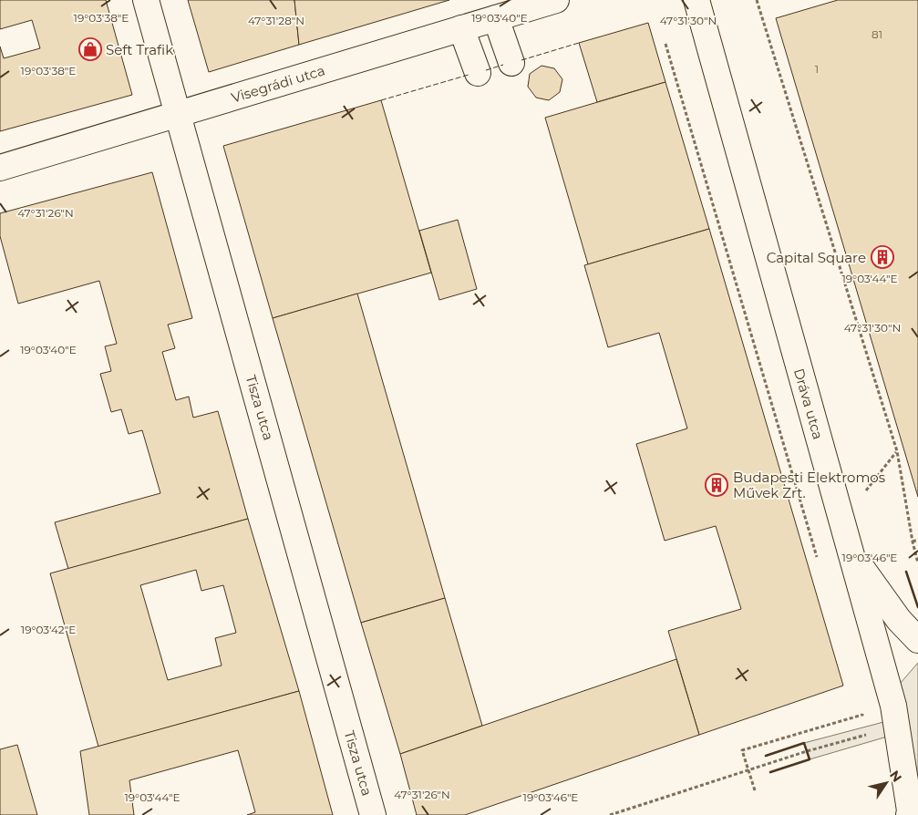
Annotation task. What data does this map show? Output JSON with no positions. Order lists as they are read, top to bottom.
{
  "streets": {
    "street": ["Visegrádi utca", "Dráva utca", "Tisza utca"]
  },
  "crossings": [
    ["Visegrádi utca", "Tisza utca"]
  ],
  "places": {
    "shop": ["Seft Trafik"],
    "building": ["Capital Square", "Budapesti Elektromos Művek Zrt."]
  },
  "house_numbers": ["81", "1"],
  "north": "top right",
  "coordinates": [
    "19°03'38\"E",
    "19°03'40\"E",
    "47°31'28\"N",
    "47°31'30\"N",
    "47°31'26\"N",
    "19°03'44\"E",
    "19°03'46\"E",
    "19°03'42\"E"
  ]
}
